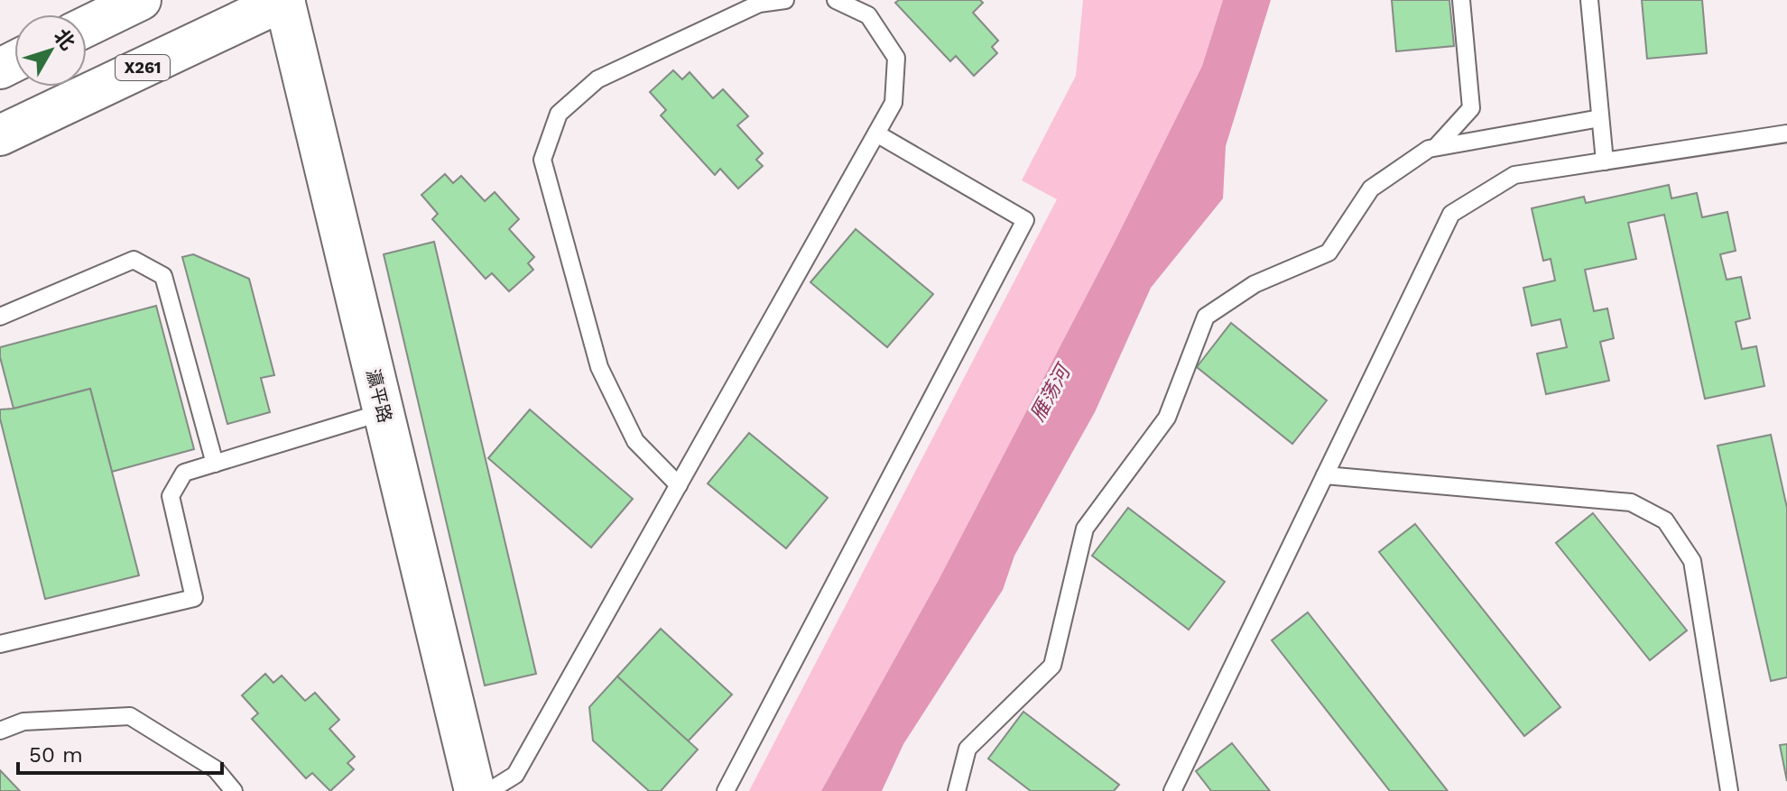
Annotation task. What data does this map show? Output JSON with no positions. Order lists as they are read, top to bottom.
{
  "streets": {
    "street": ["X261", "瀛平路"]
  },
  "crossings": [
    ["X261", "瀛平路"]
  ],
  "water": ["雁荡河"],
  "scale_bar": "50 m",
  "north": "top right"
}
